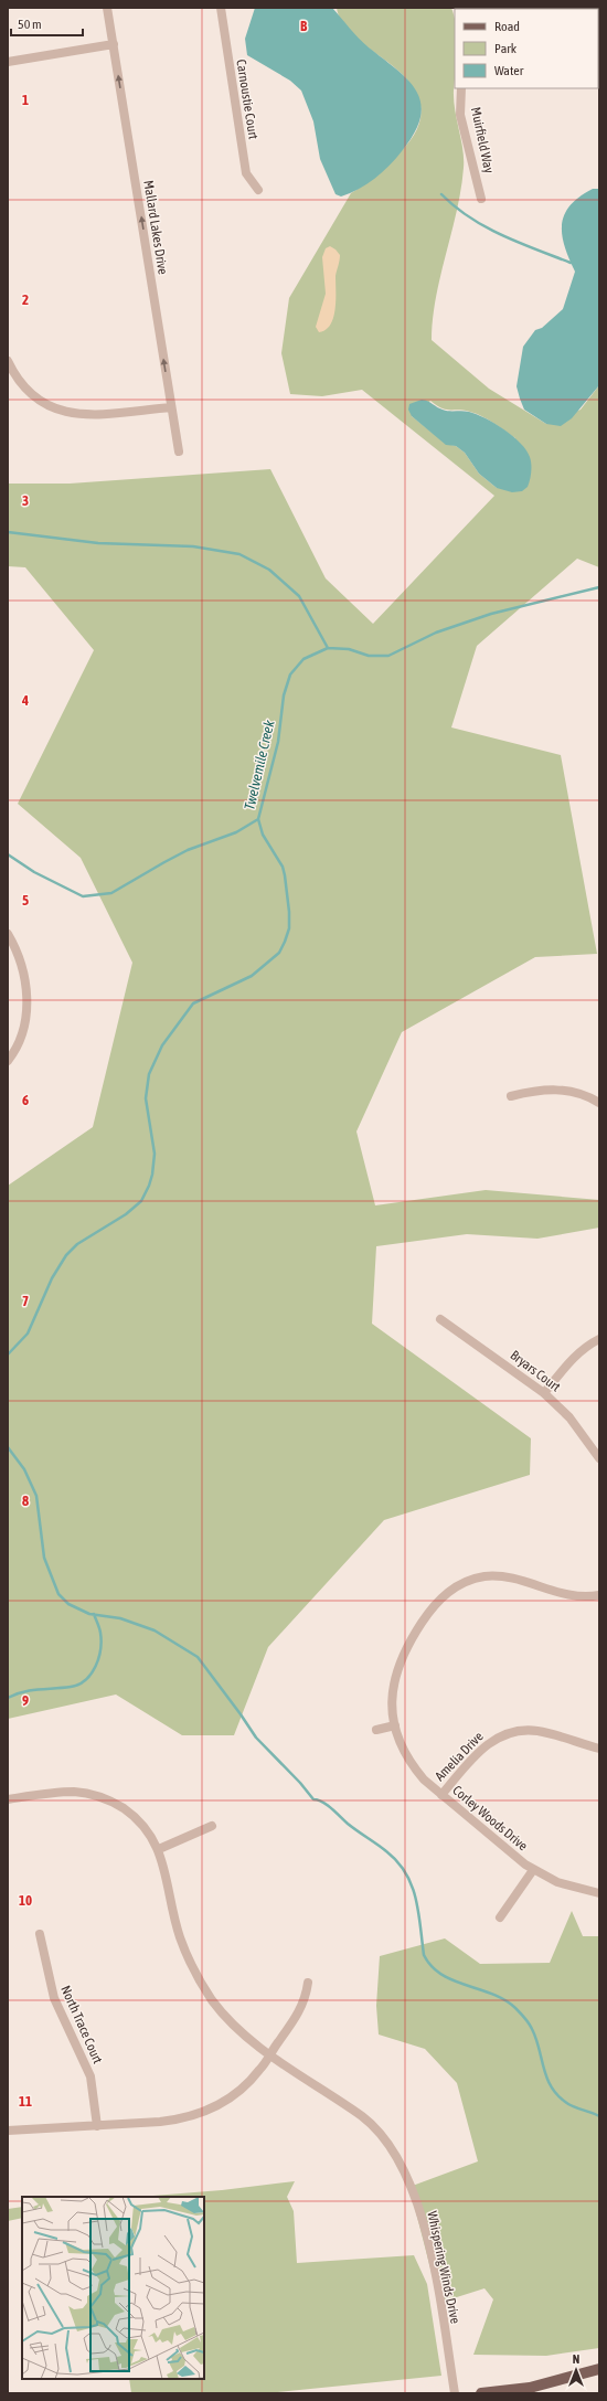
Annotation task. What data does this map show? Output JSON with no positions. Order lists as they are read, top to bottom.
{
  "streets": {
    "street": [
      "Carnoustie Court",
      "Muirfield Way",
      "Mallard Lakes Drive",
      "Bryars Court",
      "Amelia Drive",
      "Corley Woods Drive",
      "North Trace Court",
      "Whispering Winds Drive"
    ]
  },
  "crossings": [
    ["Amelia Drive", "Corley Woods Drive"]
  ],
  "one_way": ["Mallard Lakes Drive"],
  "water": ["Twelvemile Creek"],
  "legend": ["Road", "Park", "Water"],
  "scale_bar": "50 m",
  "north": "top",
  "grid": {
    "columns": ["B"],
    "rows": [
      "1",
      "2",
      "3",
      "4",
      "5",
      "6",
      "7",
      "8",
      "9",
      "10",
      "11"
    ]
  }
}
